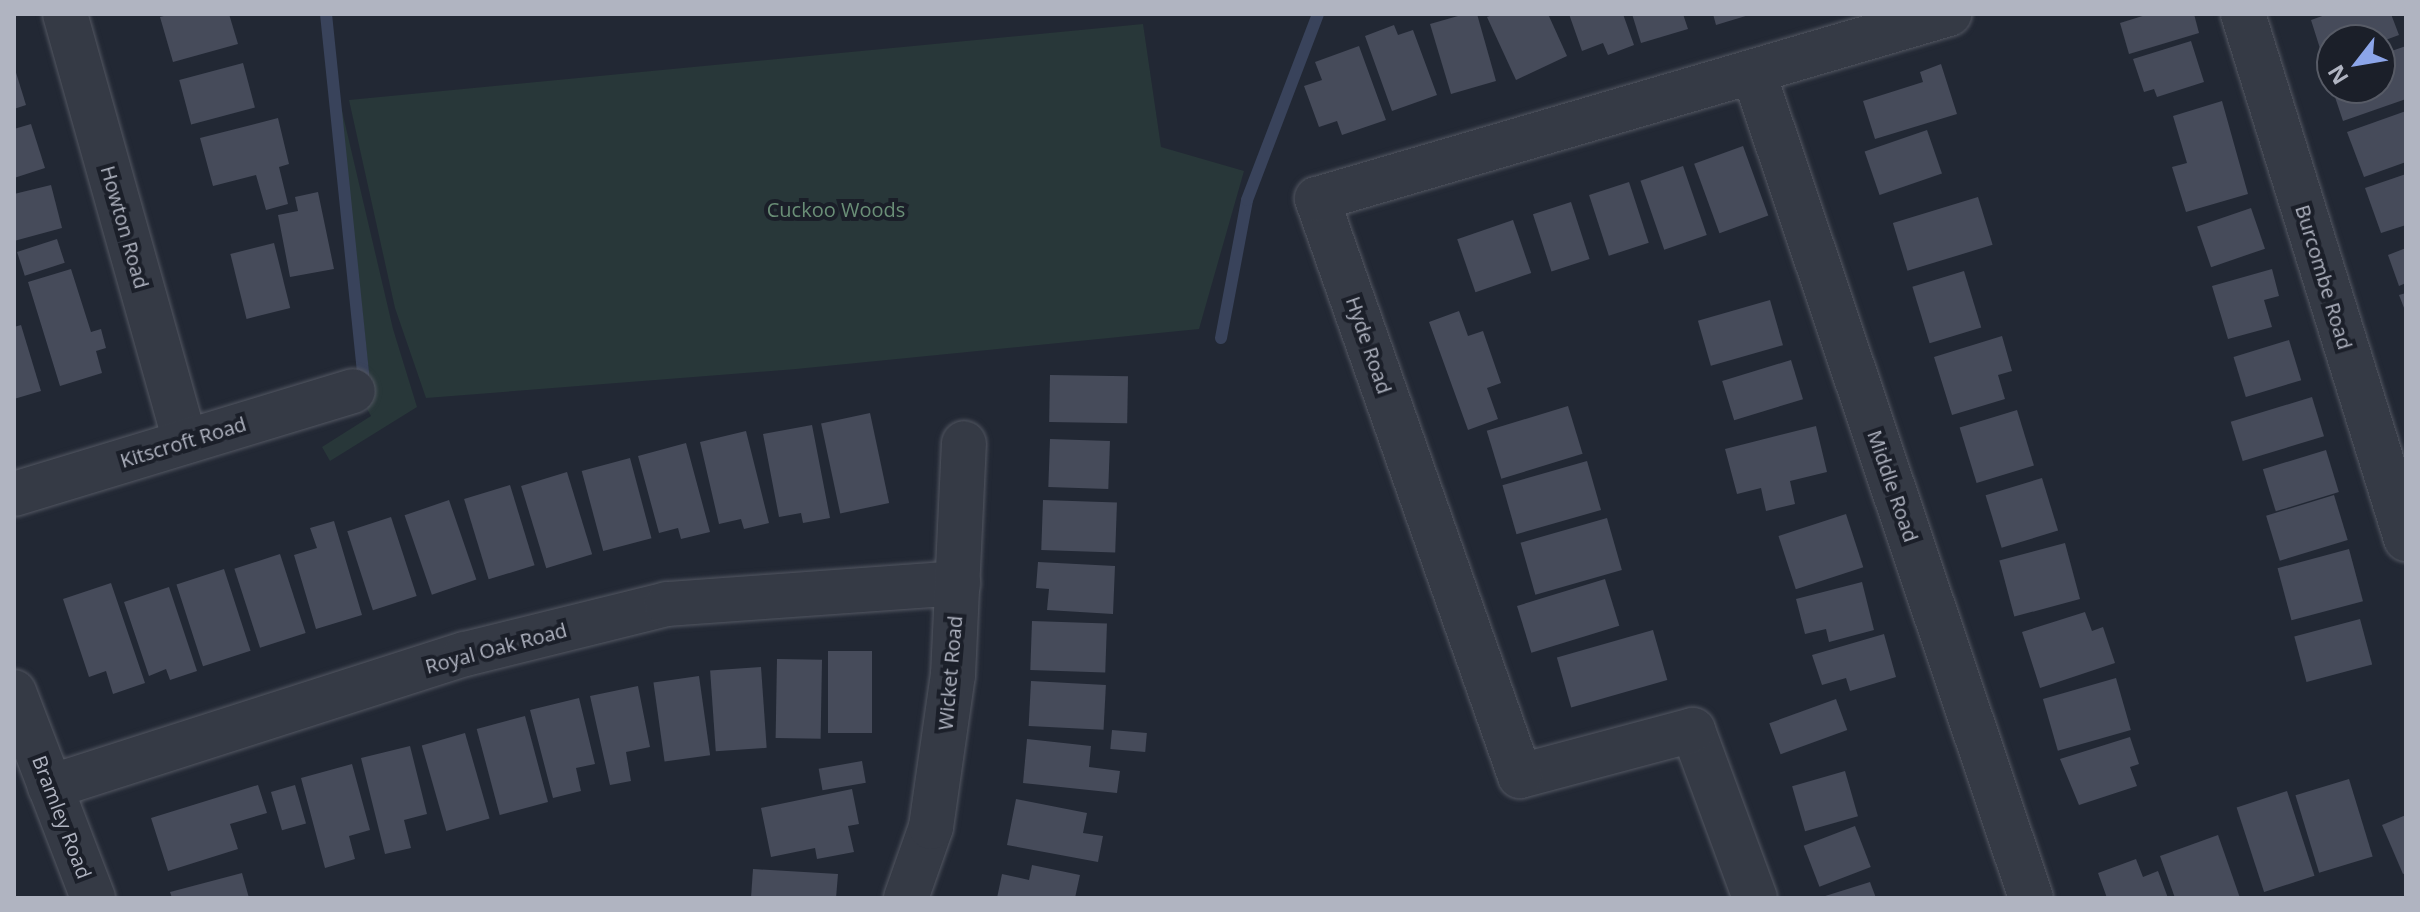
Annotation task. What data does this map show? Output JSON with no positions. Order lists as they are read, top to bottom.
{
  "streets": {
    "street": [
      "Howton Road",
      "Burcombe Road",
      "Hyde Road",
      "Kitscroft Road",
      "Middle Road",
      "Royal Oak Road",
      "Wicket Road",
      "Bramley Road"
    ]
  },
  "crossings": [
    ["Howton Road", "Kitscroft Road"],
    ["Hyde Road", "Middle Road"],
    ["Royal Oak Road", "Wicket Road"],
    ["Royal Oak Road", "Bramley Road"]
  ],
  "parks": ["Cuckoo Woods"],
  "north": "bottom left"
}
